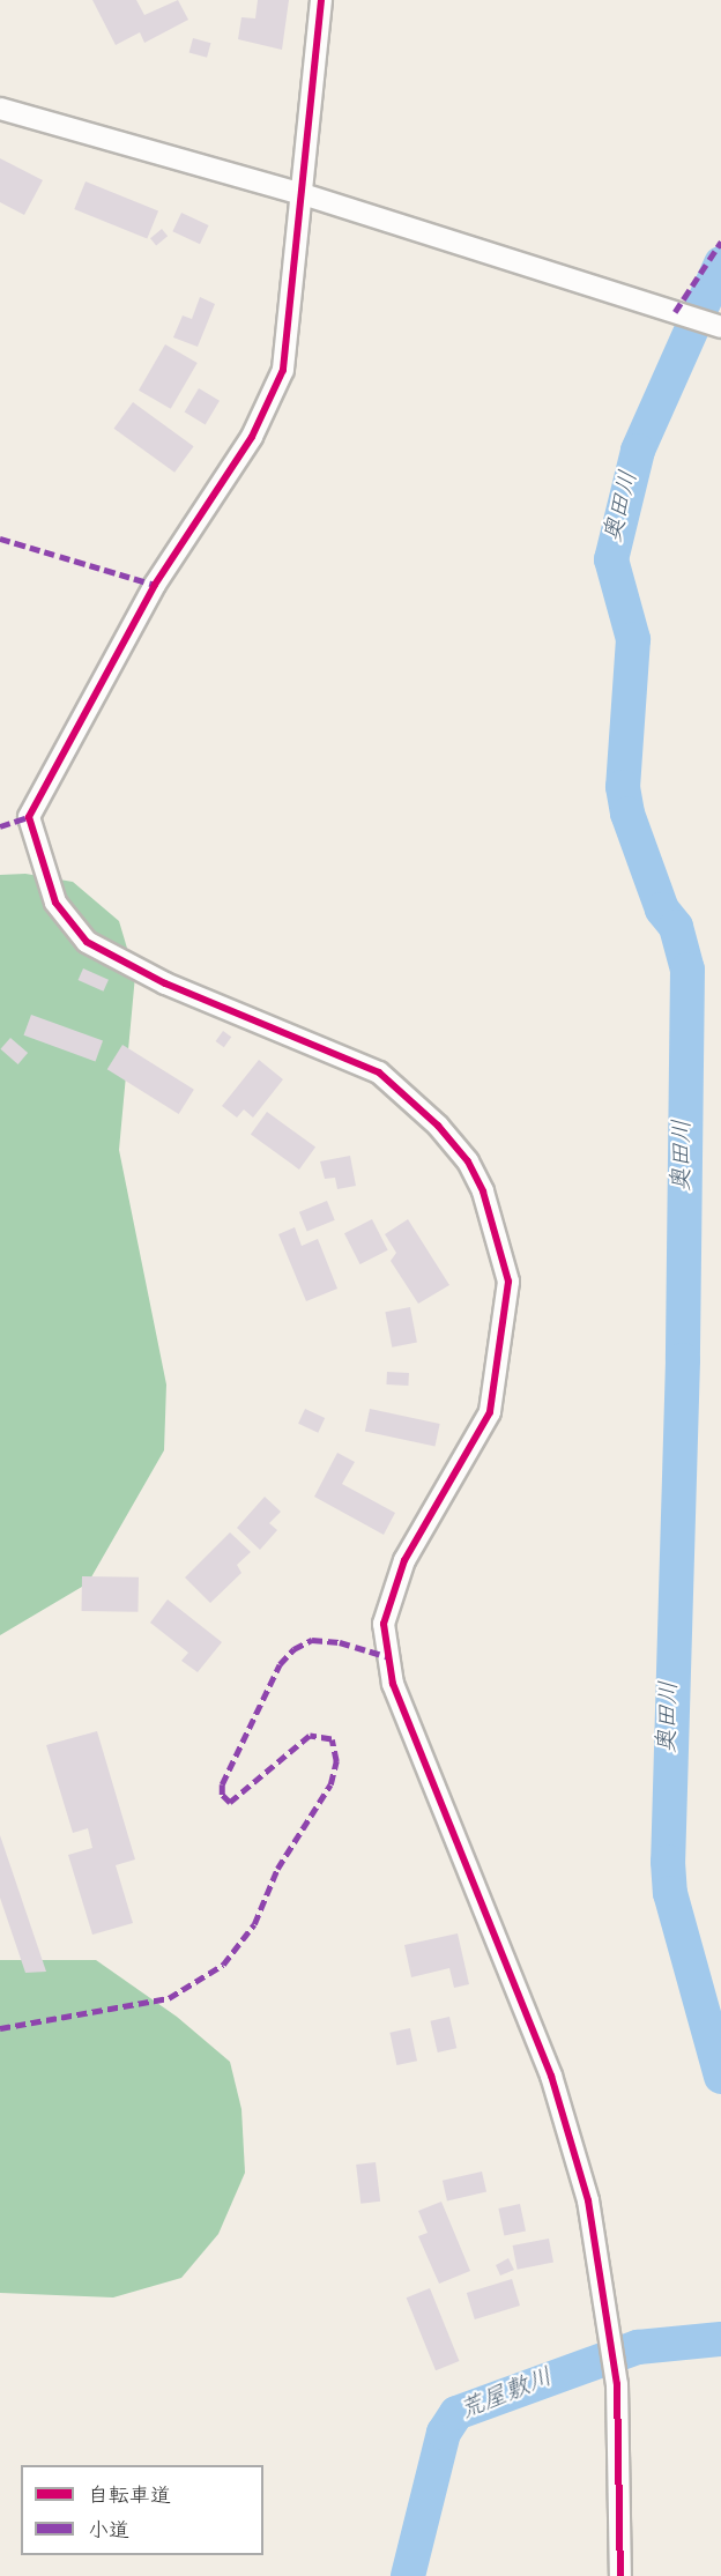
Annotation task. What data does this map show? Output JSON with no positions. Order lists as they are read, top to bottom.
{
  "water": ["奥田川", "荒屋敷川"],
  "legend": ["自転車道", "小道"]
}
